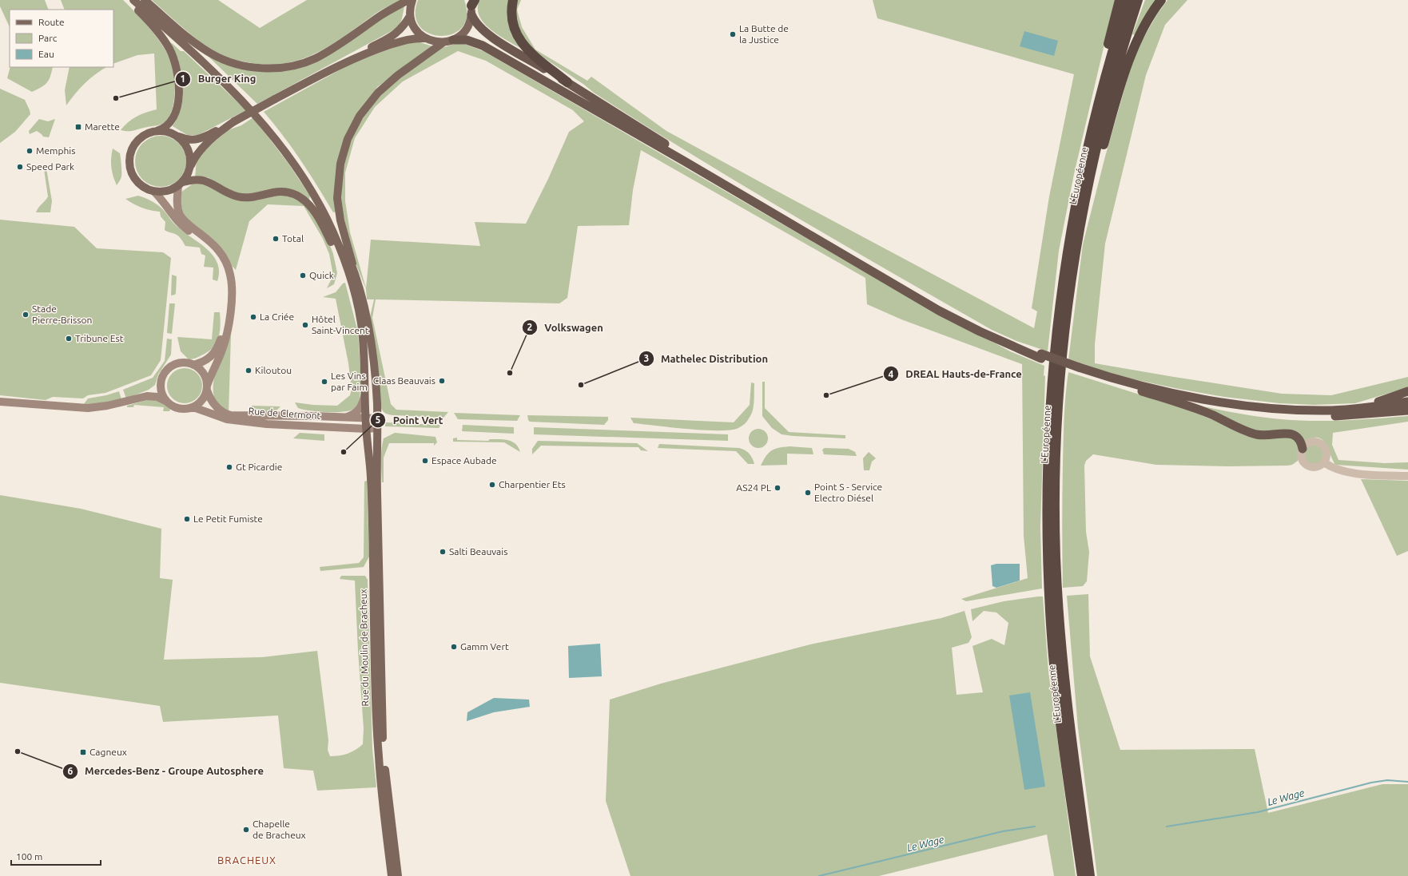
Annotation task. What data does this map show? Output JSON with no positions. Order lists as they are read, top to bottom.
{
  "streets": {
    "highway": ["L'Européenne"],
    "main road": ["Rue de Clermont", "Rue du Moulin de Bracheux"]
  },
  "crossings": [
    ["Rue de Clermont", "Rue du Moulin de Bracheux"]
  ],
  "districts": ["BRACHEUX"],
  "water": ["Le Wage"],
  "places": {
    "other": [
      "La Butte de la Justice",
      "Burger King",
      "Memphis",
      "Speed Park",
      "Total",
      "Quick",
      "Stade Pierre-Brisson",
      "La Criée",
      "Hôtel Saint-Vincent",
      "Tribune Est",
      "Kiloutou",
      "Volkswagen",
      "Claas Beauvais",
      "Les Vins par Faim",
      "Mathelec Distribution",
      "DREAL Hauts-de-France",
      "Point Vert",
      "Espace Aubade",
      "Gt Picardie",
      "Charpentier Ets",
      "AS24 PL",
      "Point S - Service Electro Diésel",
      "Le Petit Fumiste",
      "Salti Beauvais",
      "Gamm Vert",
      "Mercedes-Benz - Groupe Autosphere",
      "Chapelle de Bracheux"
    ],
    "transit": ["Marette", "Cagneux"]
  },
  "legend": ["Route", "Parc", "Eau"],
  "scale_bar": "100 m"
}
